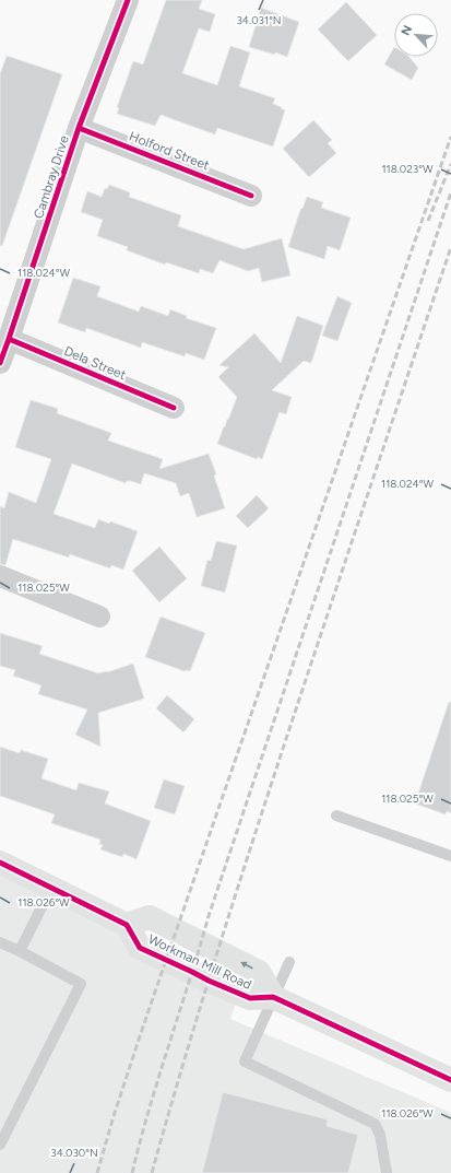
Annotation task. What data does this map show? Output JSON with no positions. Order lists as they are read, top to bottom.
{
  "streets": {
    "street": [
      "Holford Street",
      "Cambray Drive",
      "Dela Street",
      "Workman Mill Road"
    ]
  },
  "crossings": [
    ["Holford Street", "Cambray Drive"],
    ["Cambray Drive", "Dela Street"]
  ],
  "north": "top left",
  "coordinates": [
    "34.031°N",
    "118.023°W",
    "118.024°W",
    "118.025°W",
    "118.026°W",
    "34.030°N"
  ]
}
